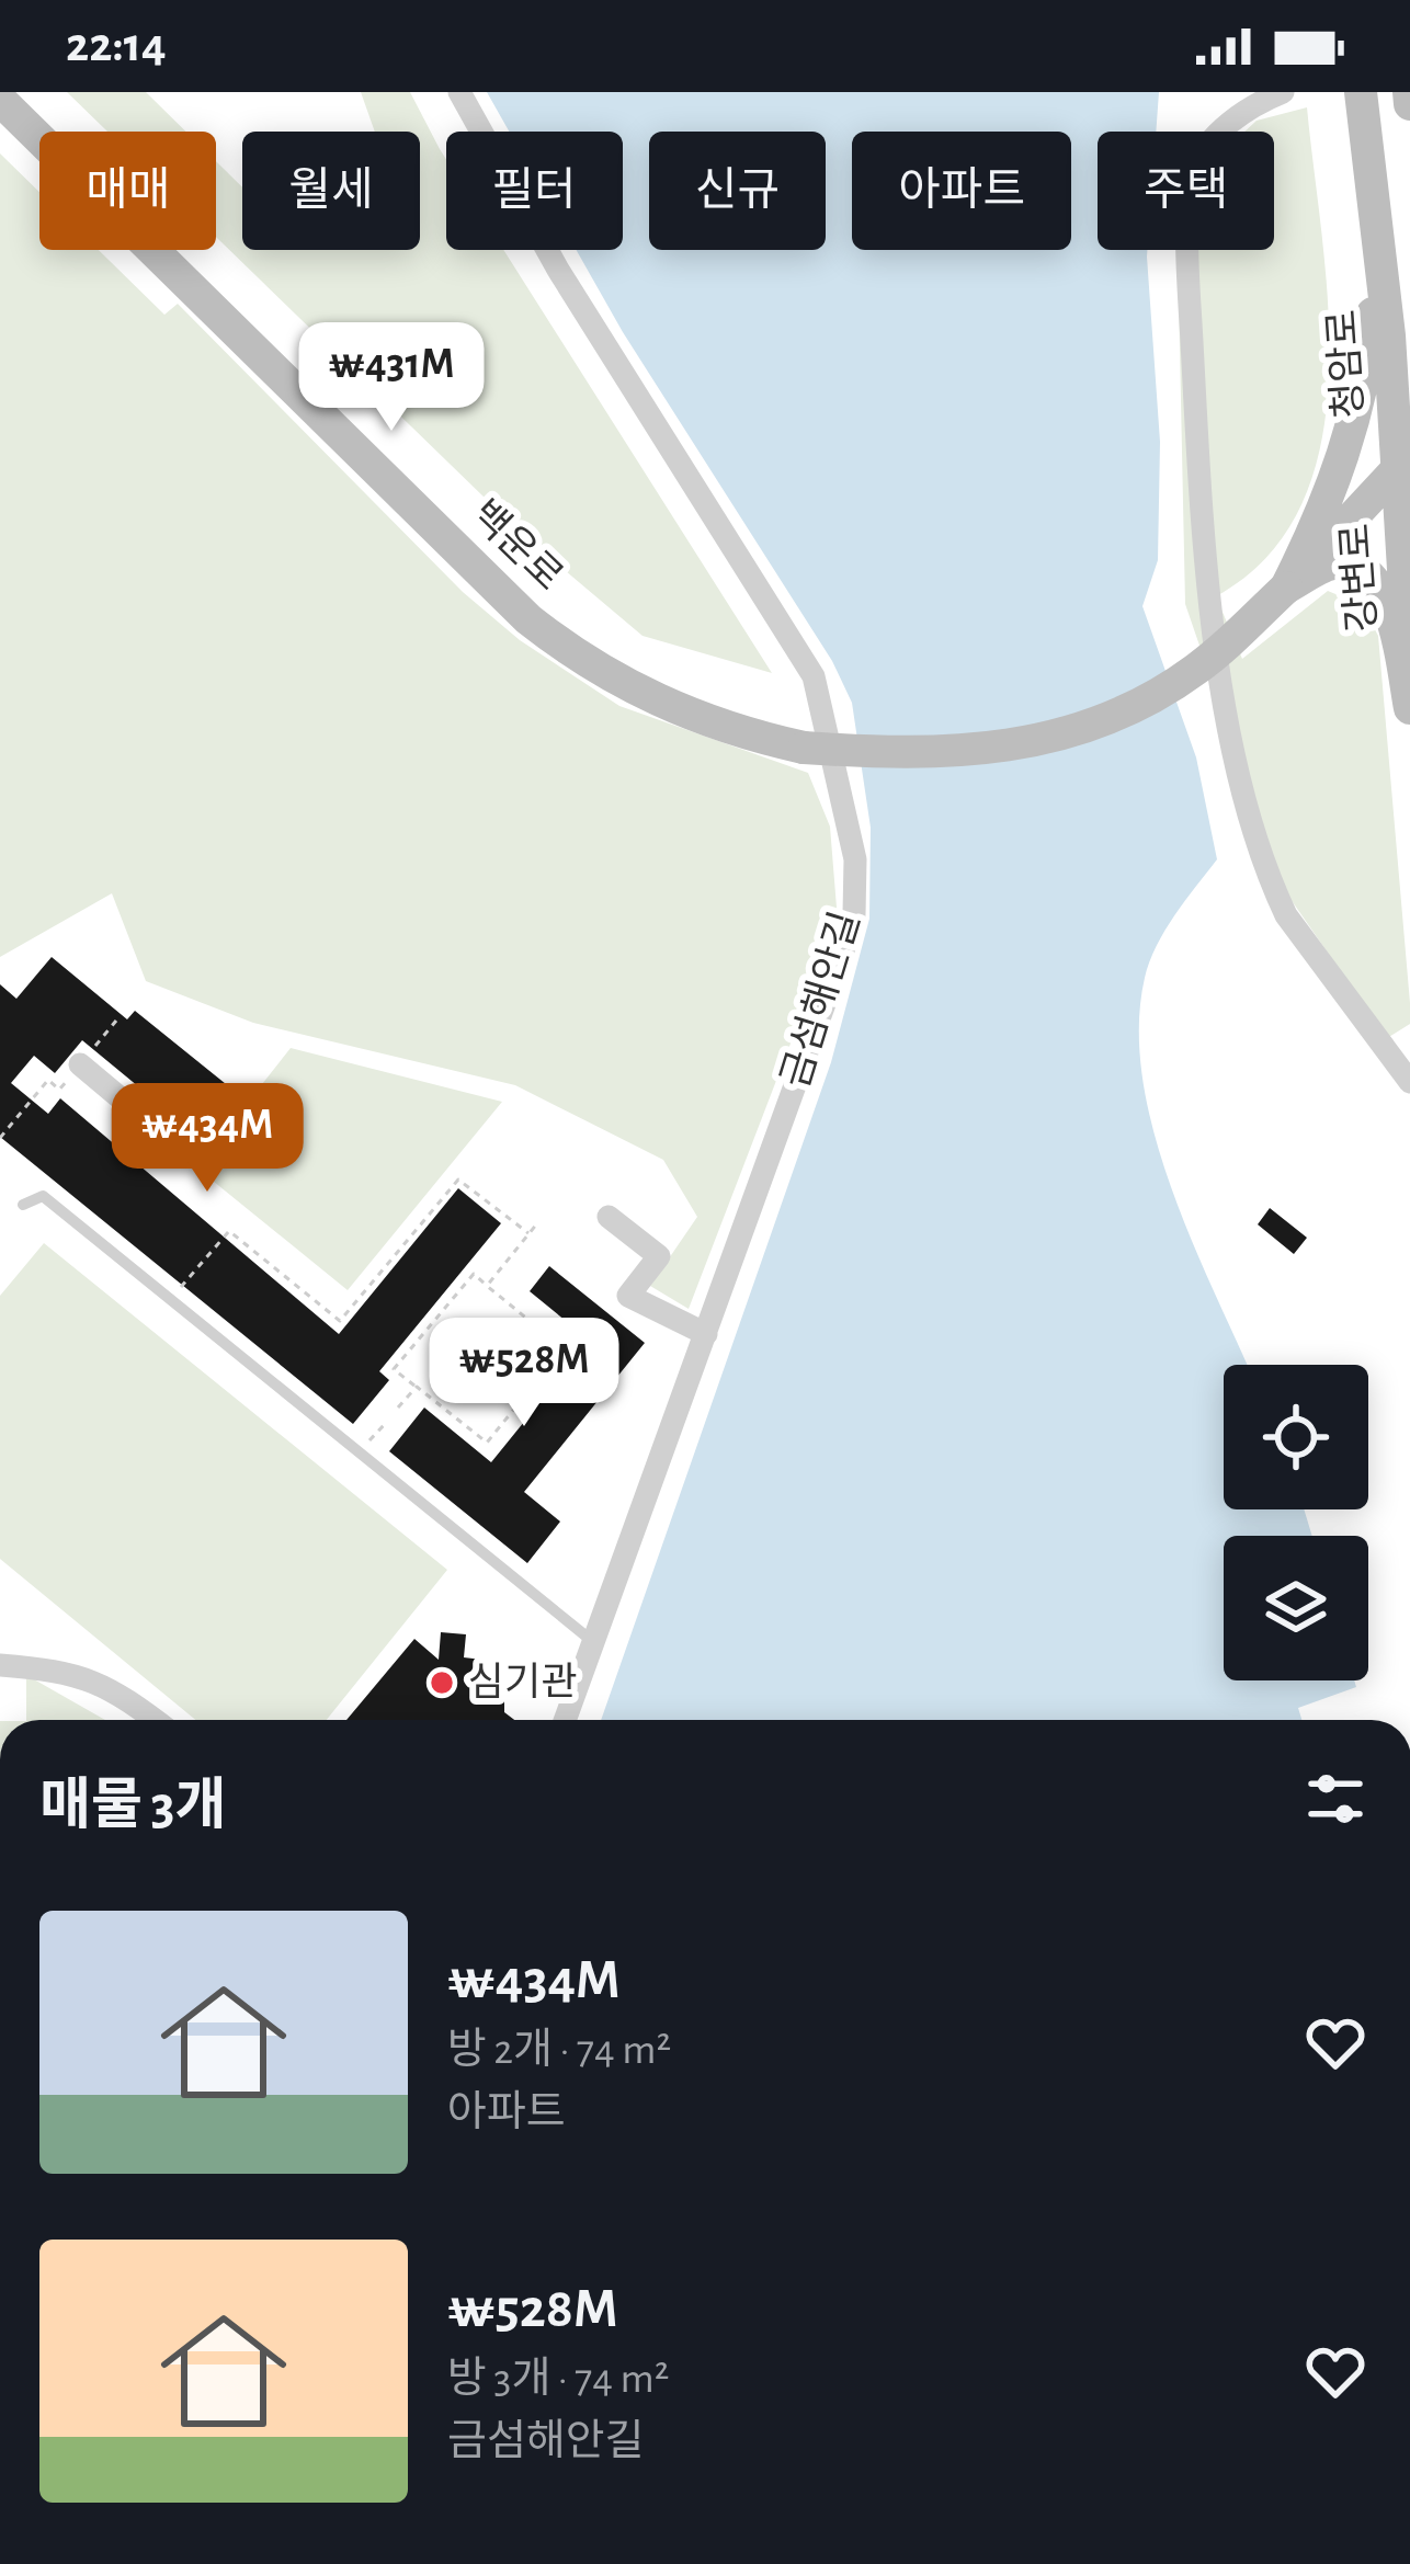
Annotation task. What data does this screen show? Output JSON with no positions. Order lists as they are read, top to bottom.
{
  "streets": {
    "main road": ["청암로", "백운로", "강변로"],
    "street": ["금섬해안길"]
  },
  "crossings": [
    ["청암로", "강변로"]
  ],
  "places": ["심기관"],
  "page": {
    "status": "22:14",
    "chip": [
      "매매",
      "월세",
      "필터",
      "신규",
      "아파트",
      "주택"
    ],
    "price": ["₩431M", "₩434M", "₩528M"],
    "heading": "매물 3개",
    "list": [
      {
        "name": "₩434M",
        "note": "방 2개 · 74 m² · 아파트"
      },
      {
        "name": "₩528M",
        "note": "방 3개 · 74 m² · 금섬해안길"
      }
    ]
  }
}
